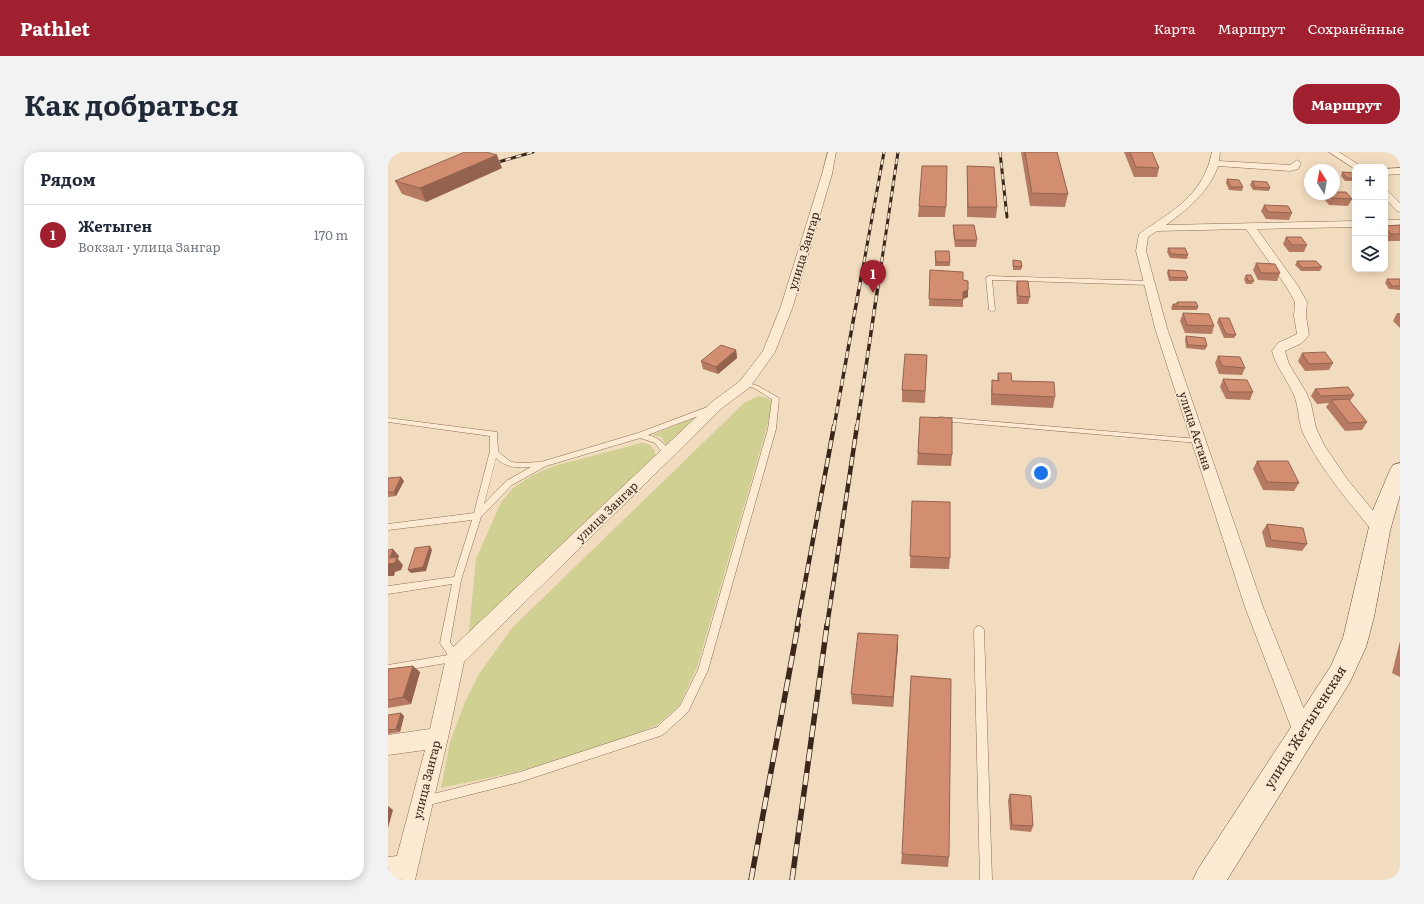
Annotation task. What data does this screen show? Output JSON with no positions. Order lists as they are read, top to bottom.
{
  "streets": {
    "main road": ["улица Жетыгенская"],
    "street": ["улица Зангар", "улица Астана"]
  },
  "crossings": [
    ["улица Астана", "улица Жетыгенская"]
  ],
  "north": "top",
  "page": {
    "header": "Pathlet",
    "nav": ["Карта", "Маршрут", "Сохранённые"],
    "title": "Как добраться",
    "buttons": "Маршрут",
    "heading": "Рядом",
    "map_buttons": ["+", "−"],
    "list": [
      {
        "mark": "1",
        "name": "Жетыген",
        "note": "Вокзал · улица Зангар",
        "value": "170 m"
      }
    ],
    "pins": "1"
  }
}
